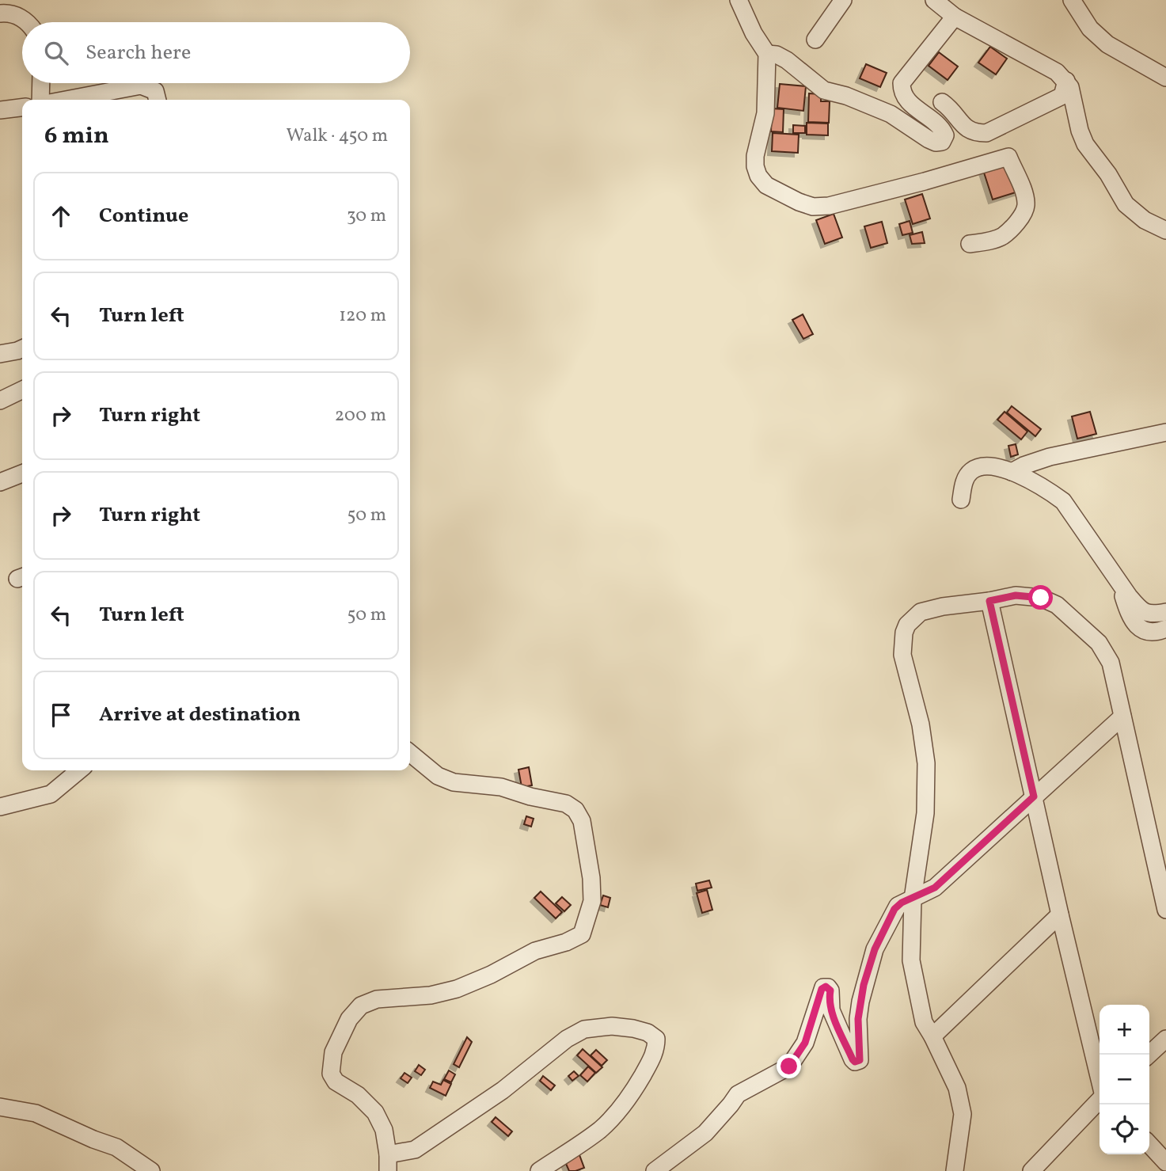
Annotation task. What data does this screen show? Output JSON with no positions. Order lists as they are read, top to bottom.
{
  "page": {
    "search": "Search here",
    "heading": ["6 min", "Walk · 450 m"],
    "list": [
      ["Continue", "30 m"],
      ["Turn left", "120 m"],
      ["Turn right", "200 m"],
      ["Turn right", "50 m"],
      ["Turn left", "50 m"],
      "Arrive at destination"
    ],
    "map_buttons": ["+", "−"]
  }
}
